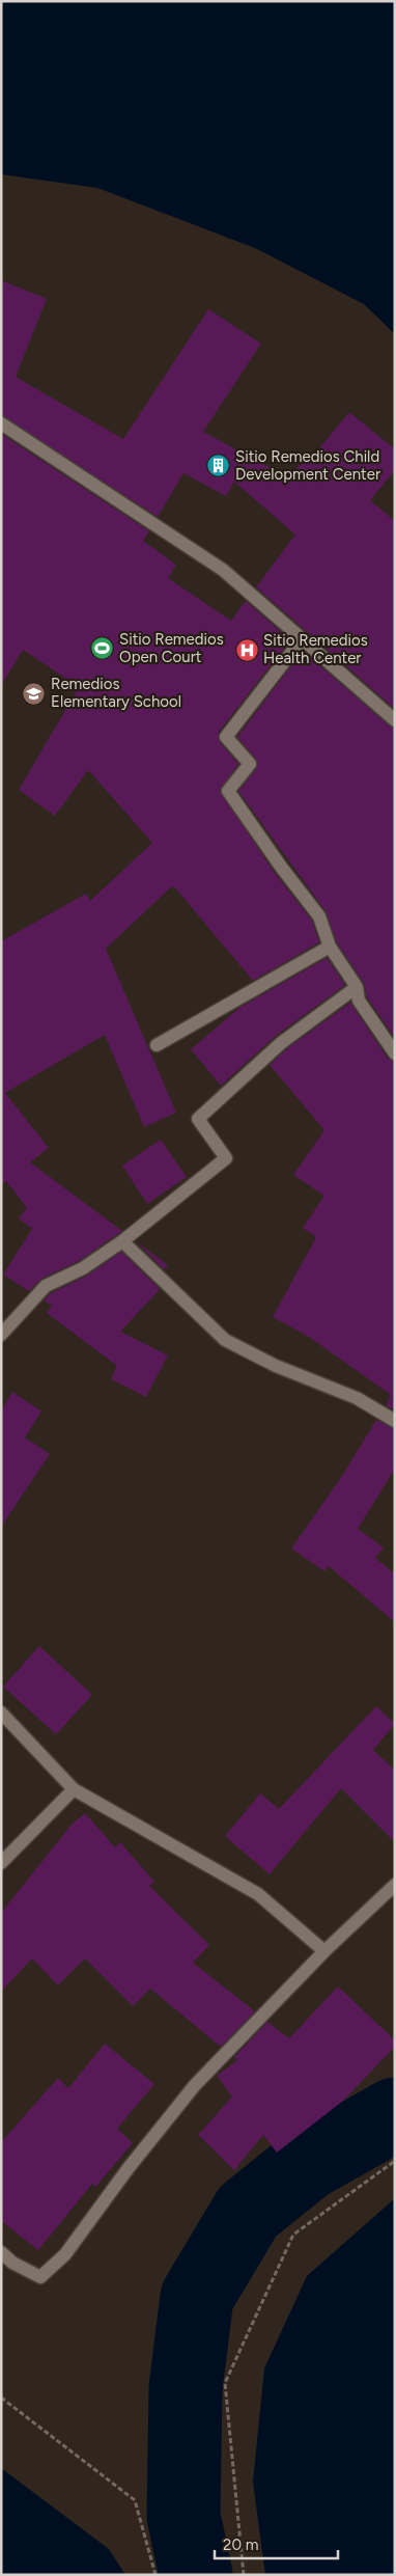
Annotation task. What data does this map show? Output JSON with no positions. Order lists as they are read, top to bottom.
{
  "places": {
    "building": ["Sitio Remedios Child Development Center"],
    "sports": ["Sitio Remedios Open Court"],
    "hospital": ["Sitio Remedios Health Center"],
    "school or university": ["Remedios Elementary School"]
  },
  "scale_bar": "20 m"
}
